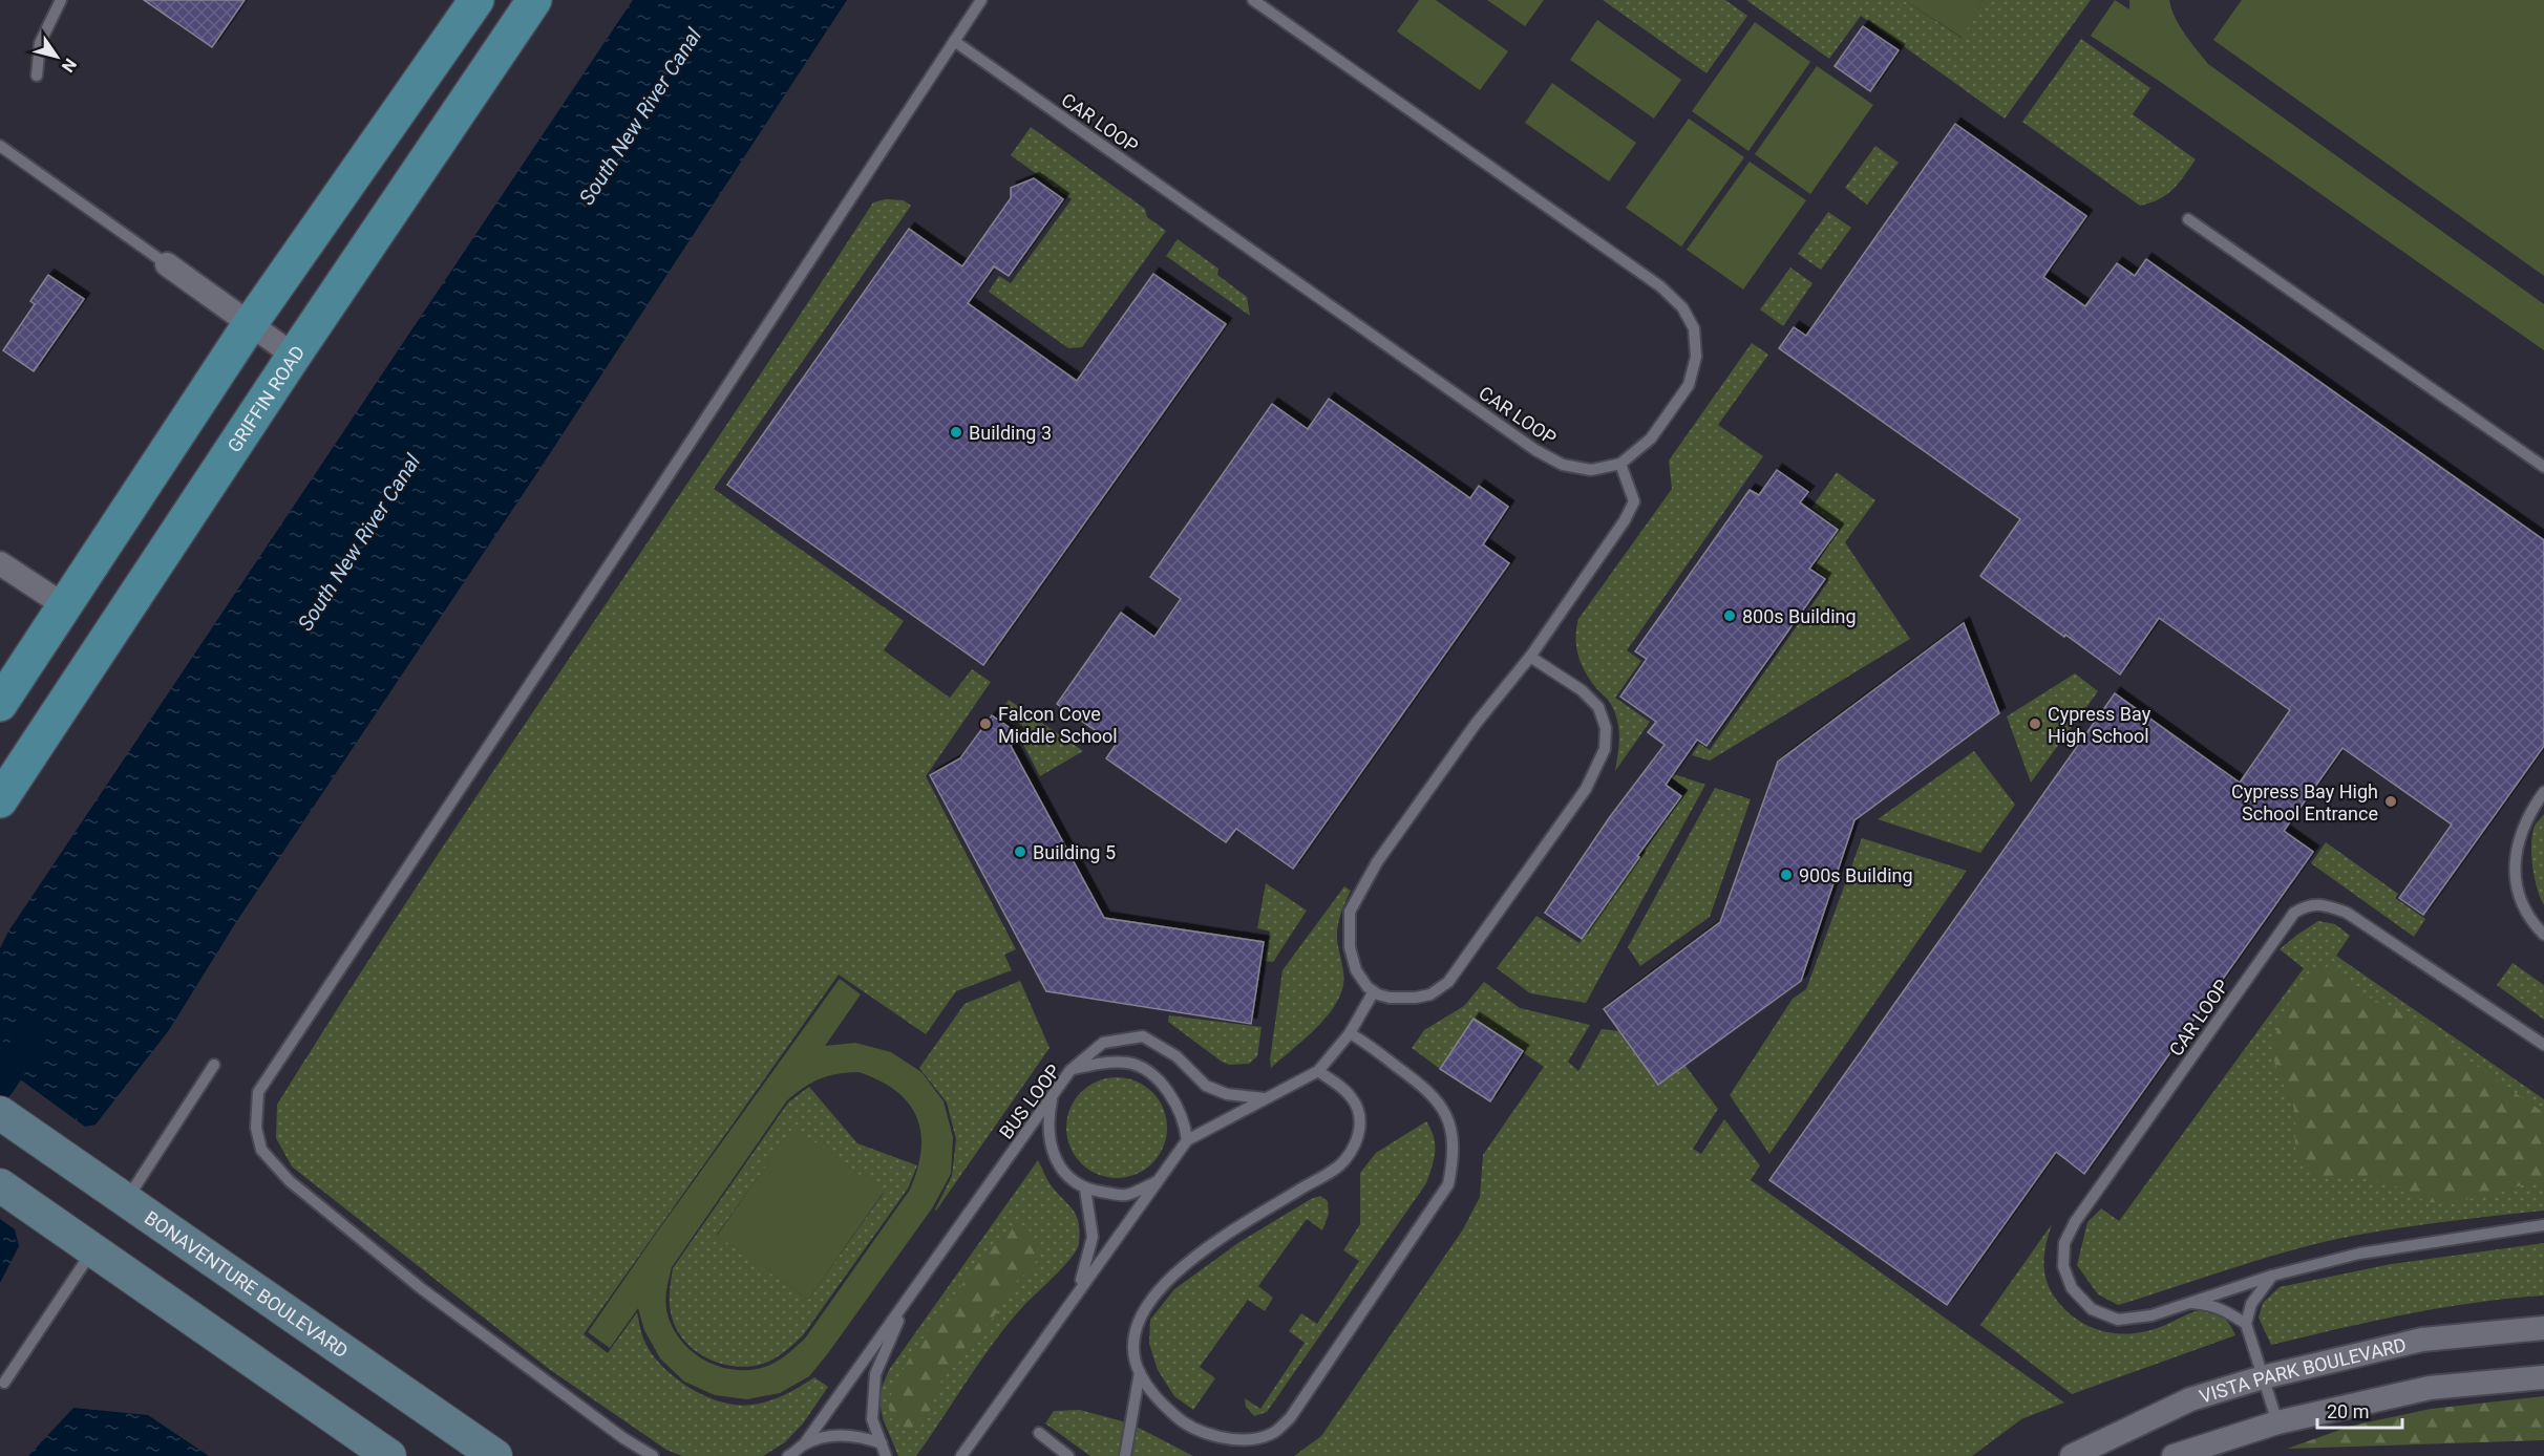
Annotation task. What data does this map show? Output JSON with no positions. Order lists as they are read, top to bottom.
{
  "streets": {
    "main road": ["GRIFFIN ROAD", "BONAVENTURE BOULEVARD"],
    "street": ["VISTA PARK BOULEVARD"],
    "lane": ["CAR LOOP", "BUS LOOP"]
  },
  "water": ["South New River Canal"],
  "places": [
    "Building 3",
    "800s Building",
    "Falcon Cove Middle School",
    "Cypress Bay High School",
    "Cypress Bay High School Entrance",
    "Building 5",
    "900s Building"
  ],
  "scale_bar": "20 m",
  "north": "bottom right"
}
